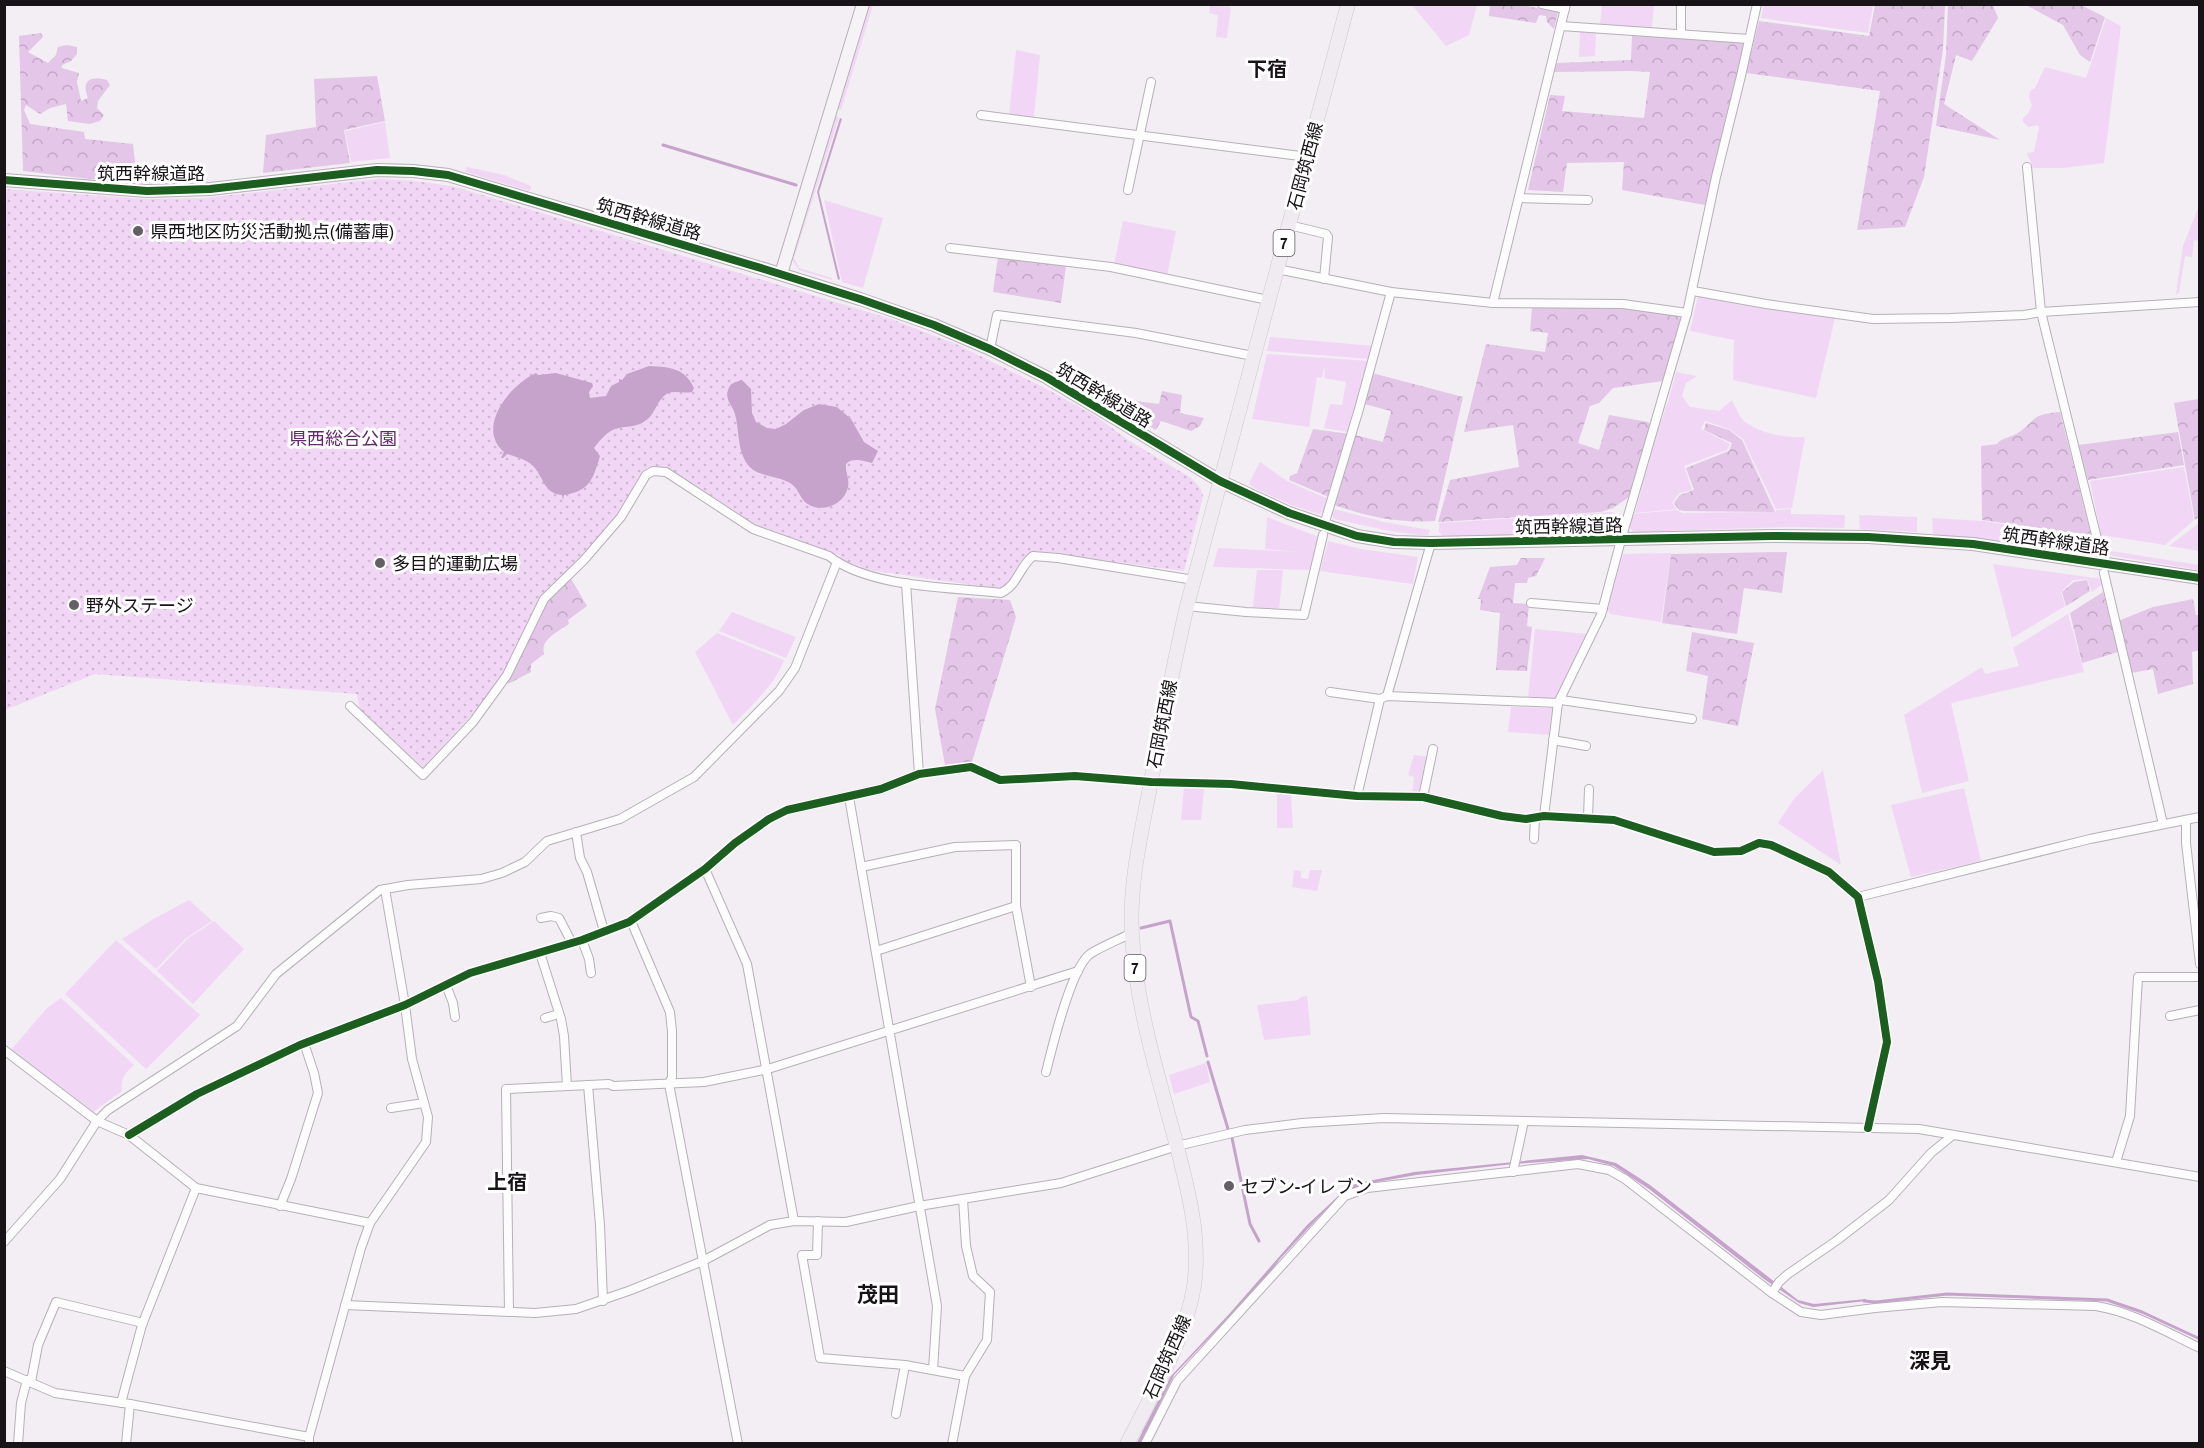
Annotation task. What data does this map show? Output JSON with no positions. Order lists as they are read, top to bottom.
{
  "streets": {
    "main road": ["石岡筑西線", "7"],
    "street": ["筑西幹線道路"]
  },
  "crossings": [
    ["石岡筑西線", "筑西幹線道路"]
  ],
  "districts": [
    "下宿",
    "上宿",
    "茂田",
    "深見"
  ],
  "parks": ["県西総合公園"],
  "places": [
    "県西地区防災活動拠点(備蓄庫)",
    "多目的運動広場",
    "野外ステージ",
    "セブン-イレブン"
  ]
}
